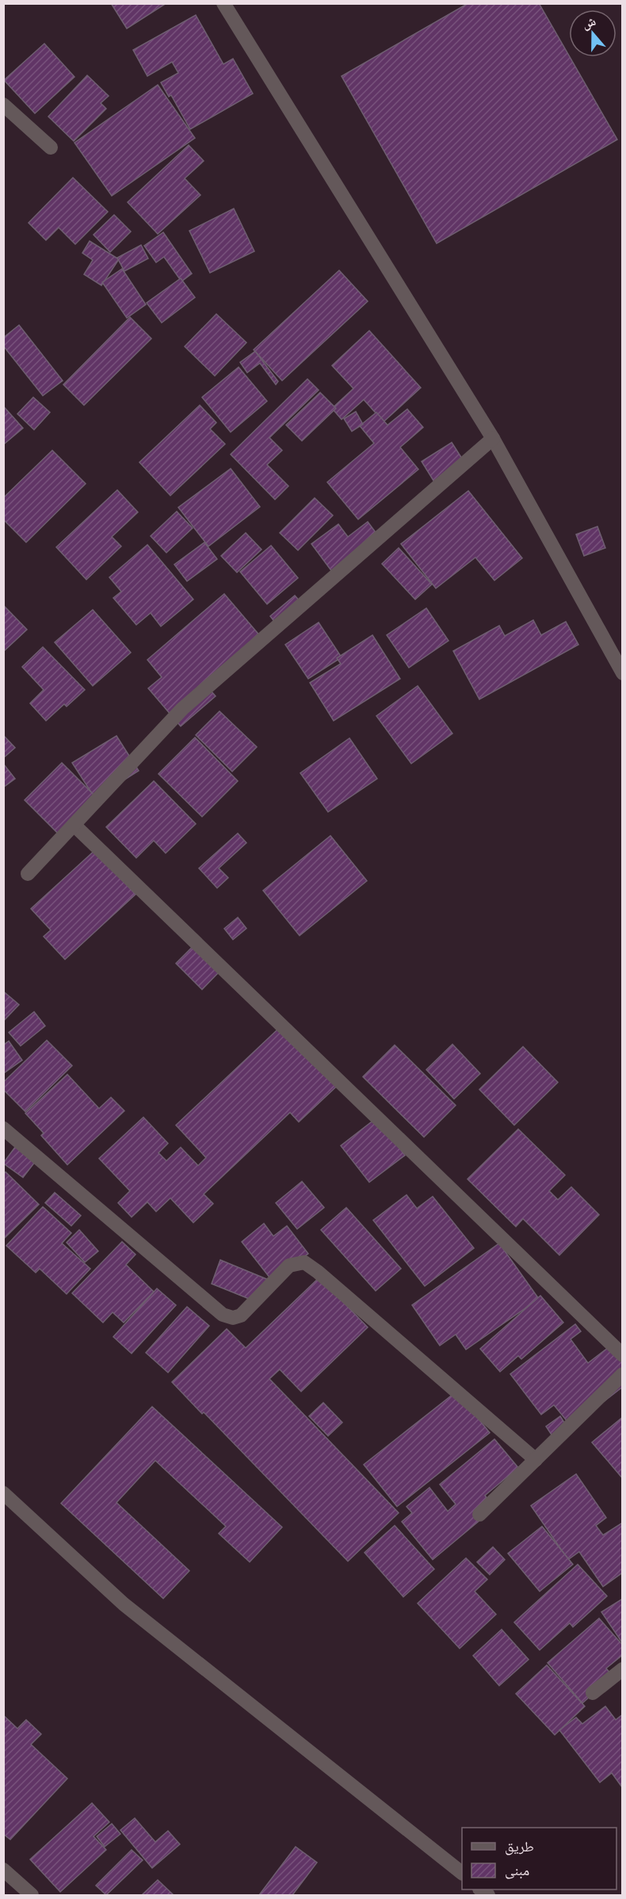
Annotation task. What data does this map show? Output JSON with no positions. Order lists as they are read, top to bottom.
{
  "legend": ["طريق", "مبنى"],
  "north": "top"
}
